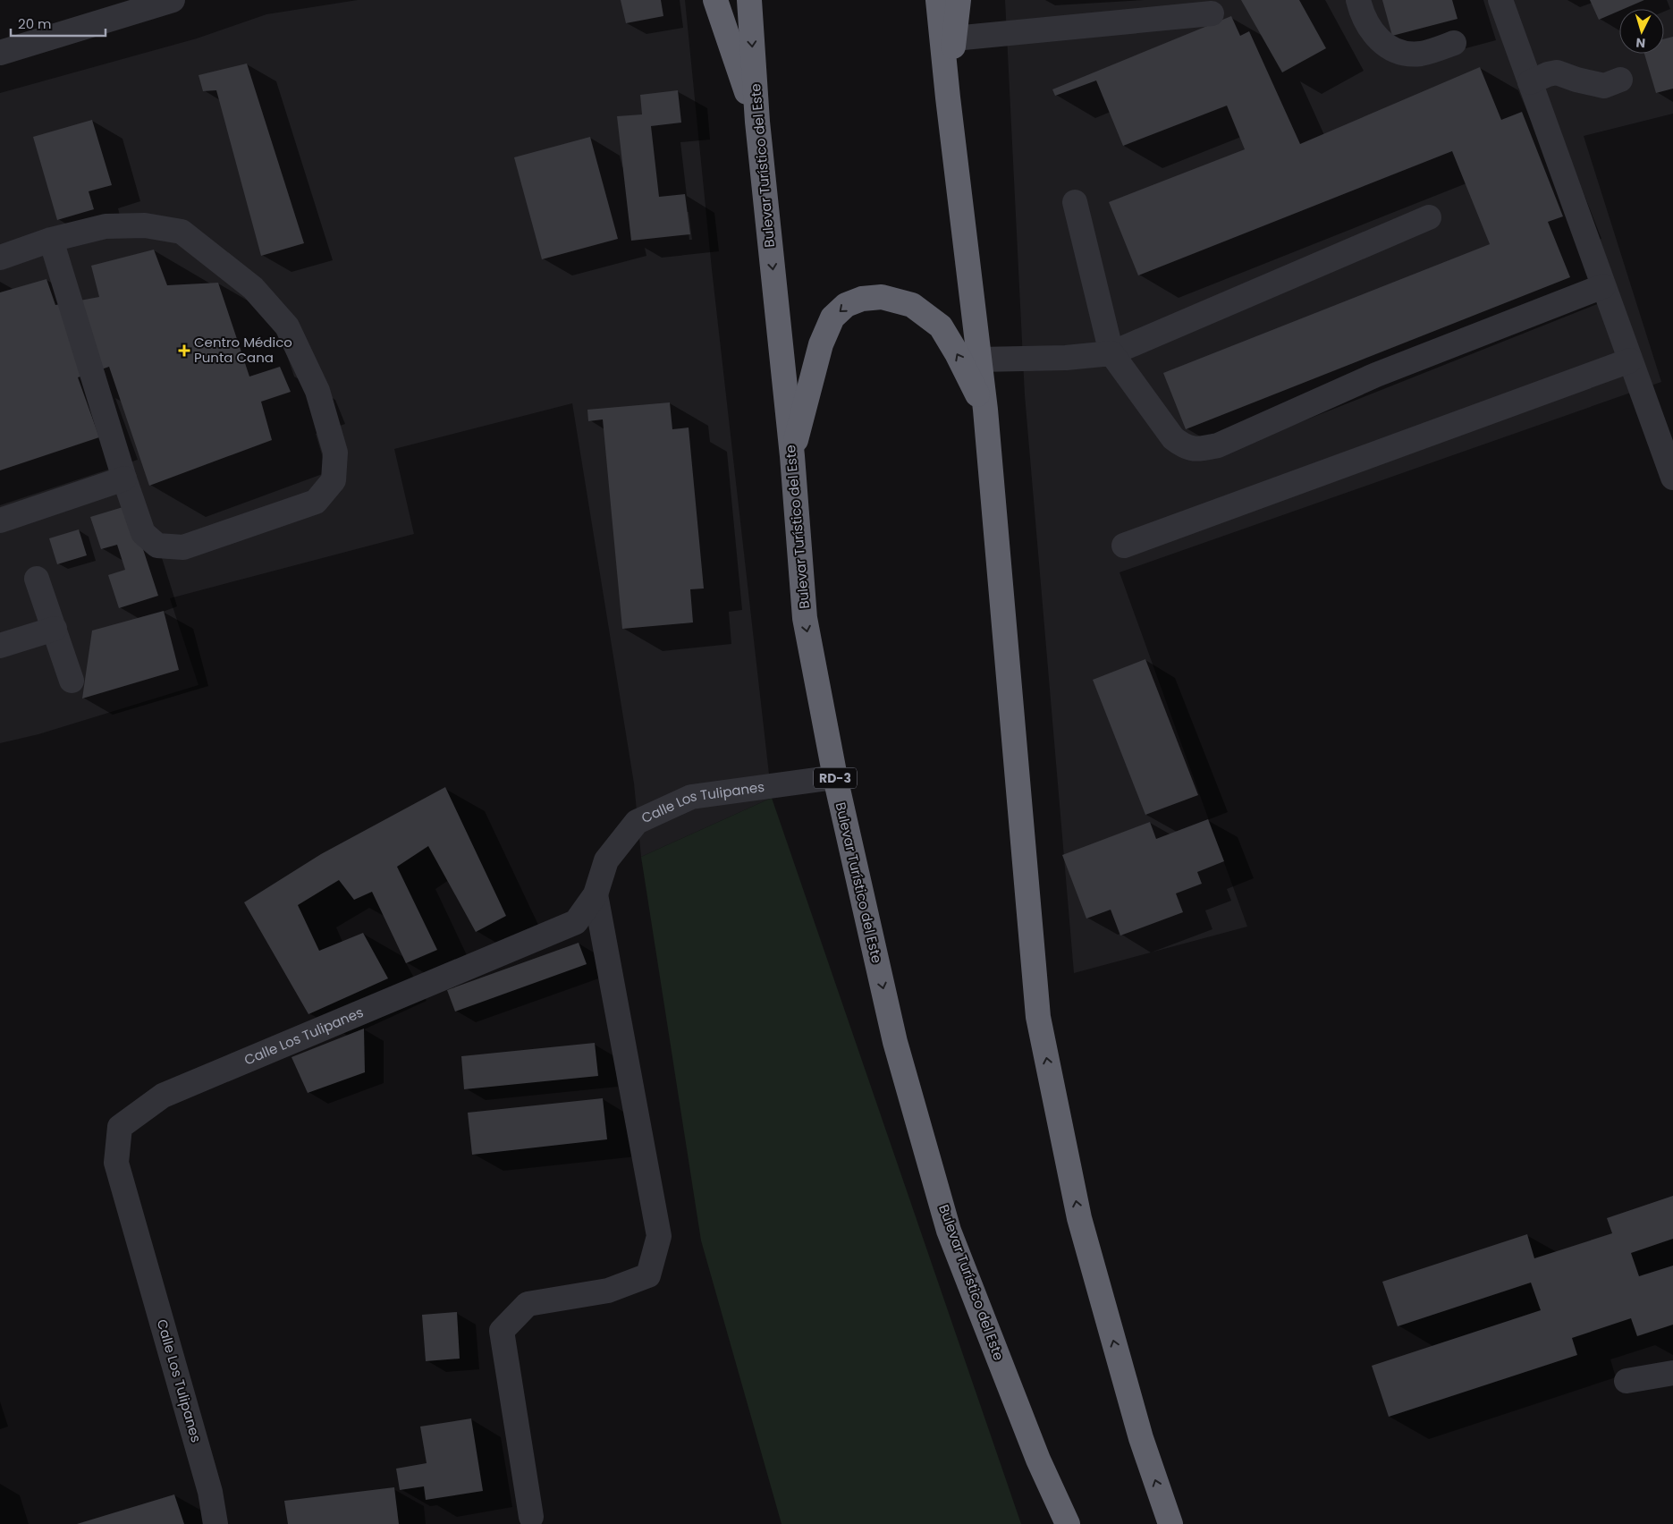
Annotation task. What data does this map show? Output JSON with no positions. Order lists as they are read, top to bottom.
{
  "streets": {
    "highway": ["Bulevar Turístico del Este", "RD-3"],
    "street": ["Calle Los Tulipanes"]
  },
  "crossings": [
    ["Bulevar Turístico del Este", "Calle Los Tulipanes"]
  ],
  "places": {
    "health": ["Centro Médico Punta Cana"]
  },
  "scale_bar": "20 m",
  "north": "bottom"
}
